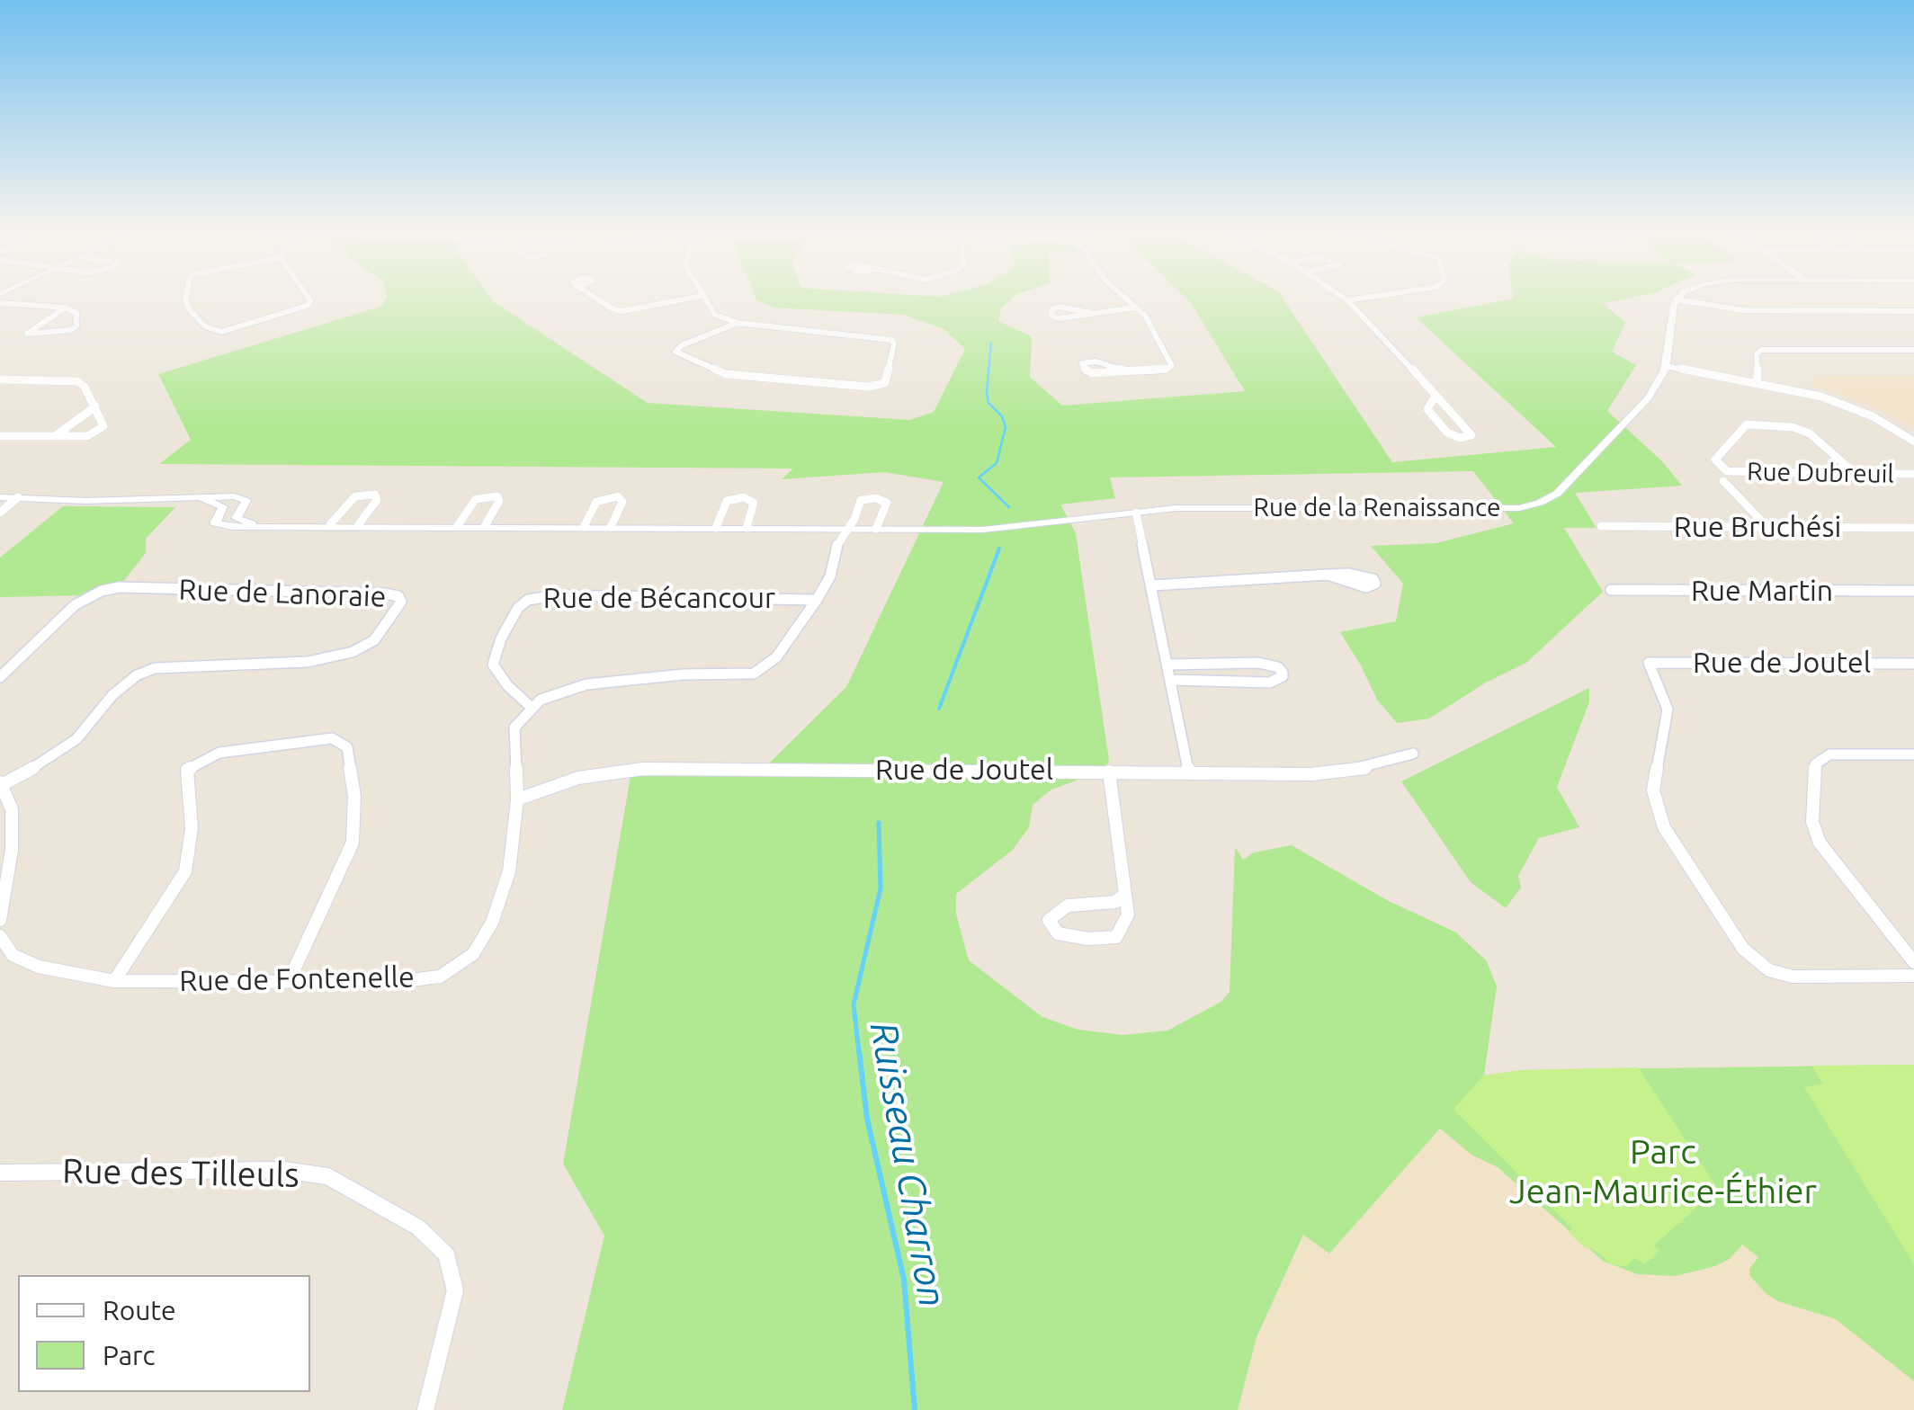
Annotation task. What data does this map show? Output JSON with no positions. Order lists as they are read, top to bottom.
{
  "streets": {
    "street": [
      "Rue Dubreuil",
      "Rue de la Renaissance",
      "Rue Bruchési",
      "Rue Martin",
      "Rue de Lanoraie",
      "Rue de Bécancour",
      "Rue de Joutel",
      "Rue de Fontenelle",
      "Rue des Tilleuls"
    ]
  },
  "crossings": [
    ["Rue de Bécancour", "Rue de Fontenelle"],
    ["Rue de Joutel", "Rue de Fontenelle"]
  ],
  "water": ["Ruisseau Charron"],
  "parks": ["Parc Jean-Maurice-Éthier"],
  "legend": ["Route", "Parc"]
}
